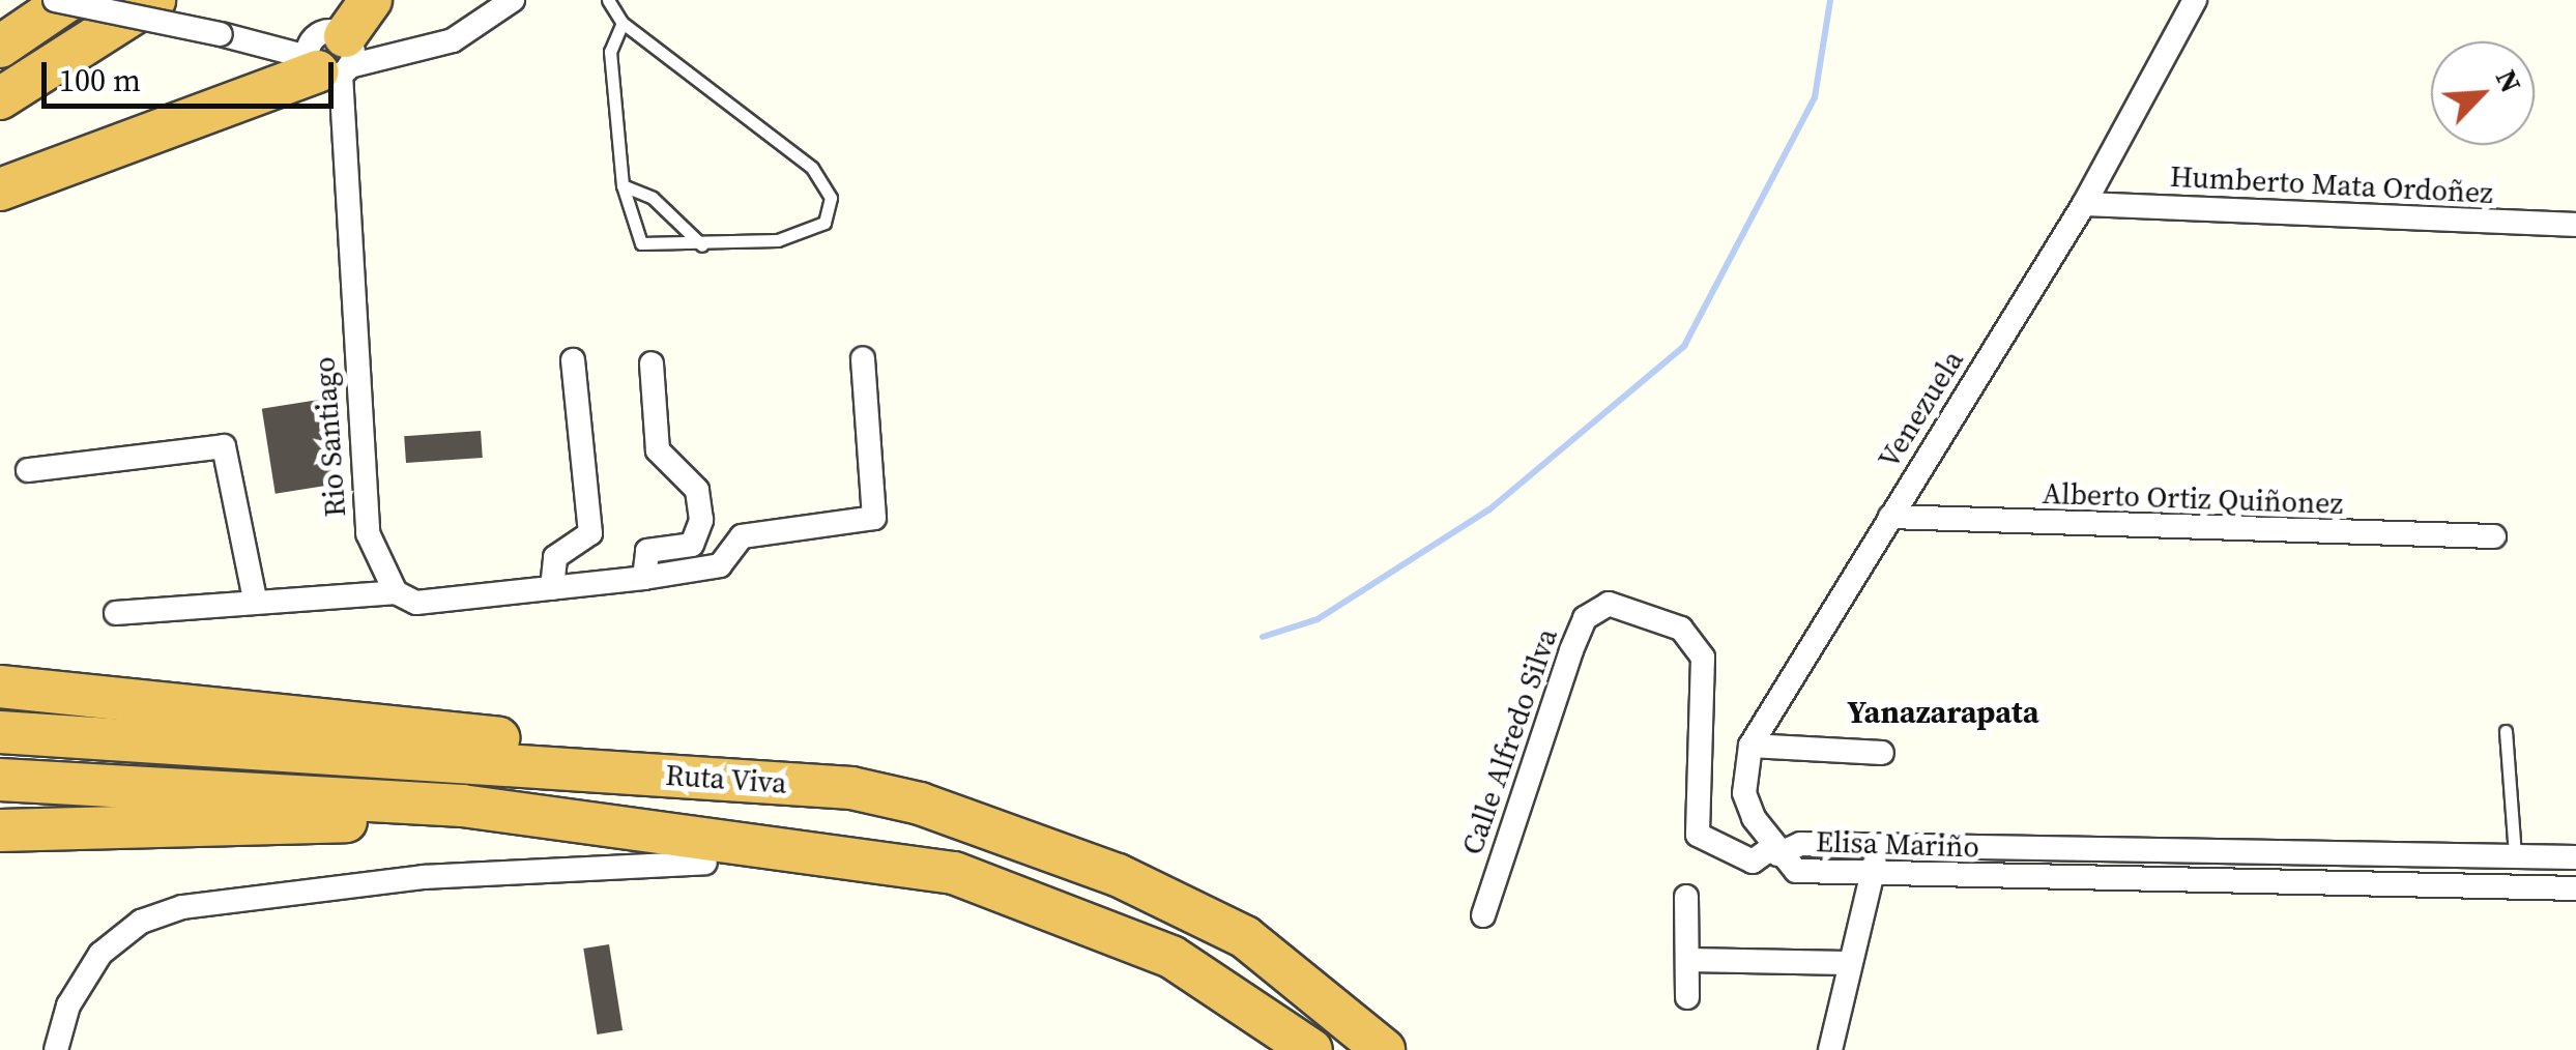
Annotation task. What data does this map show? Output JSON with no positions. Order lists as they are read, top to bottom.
{
  "streets": {
    "highway": ["Ruta Viva"],
    "street": [
      "Humberto Mata Ordoñez",
      "Venezuela",
      "Rio Santiago",
      "Alberto Ortiz Quiñonez",
      "Calle Alfredo Silva",
      "Elisa Mariño"
    ]
  },
  "crossings": [
    ["Humberto Mata Ordoñez", "Venezuela"],
    ["Venezuela", "Alberto Ortiz Quiñonez"],
    ["Venezuela", "Calle Alfredo Silva"],
    ["Venezuela", "Elisa Mariño"],
    ["Calle Alfredo Silva", "Elisa Mariño"]
  ],
  "districts": ["Yanazarapata"],
  "scale_bar": "100 m",
  "north": "top right"
}
